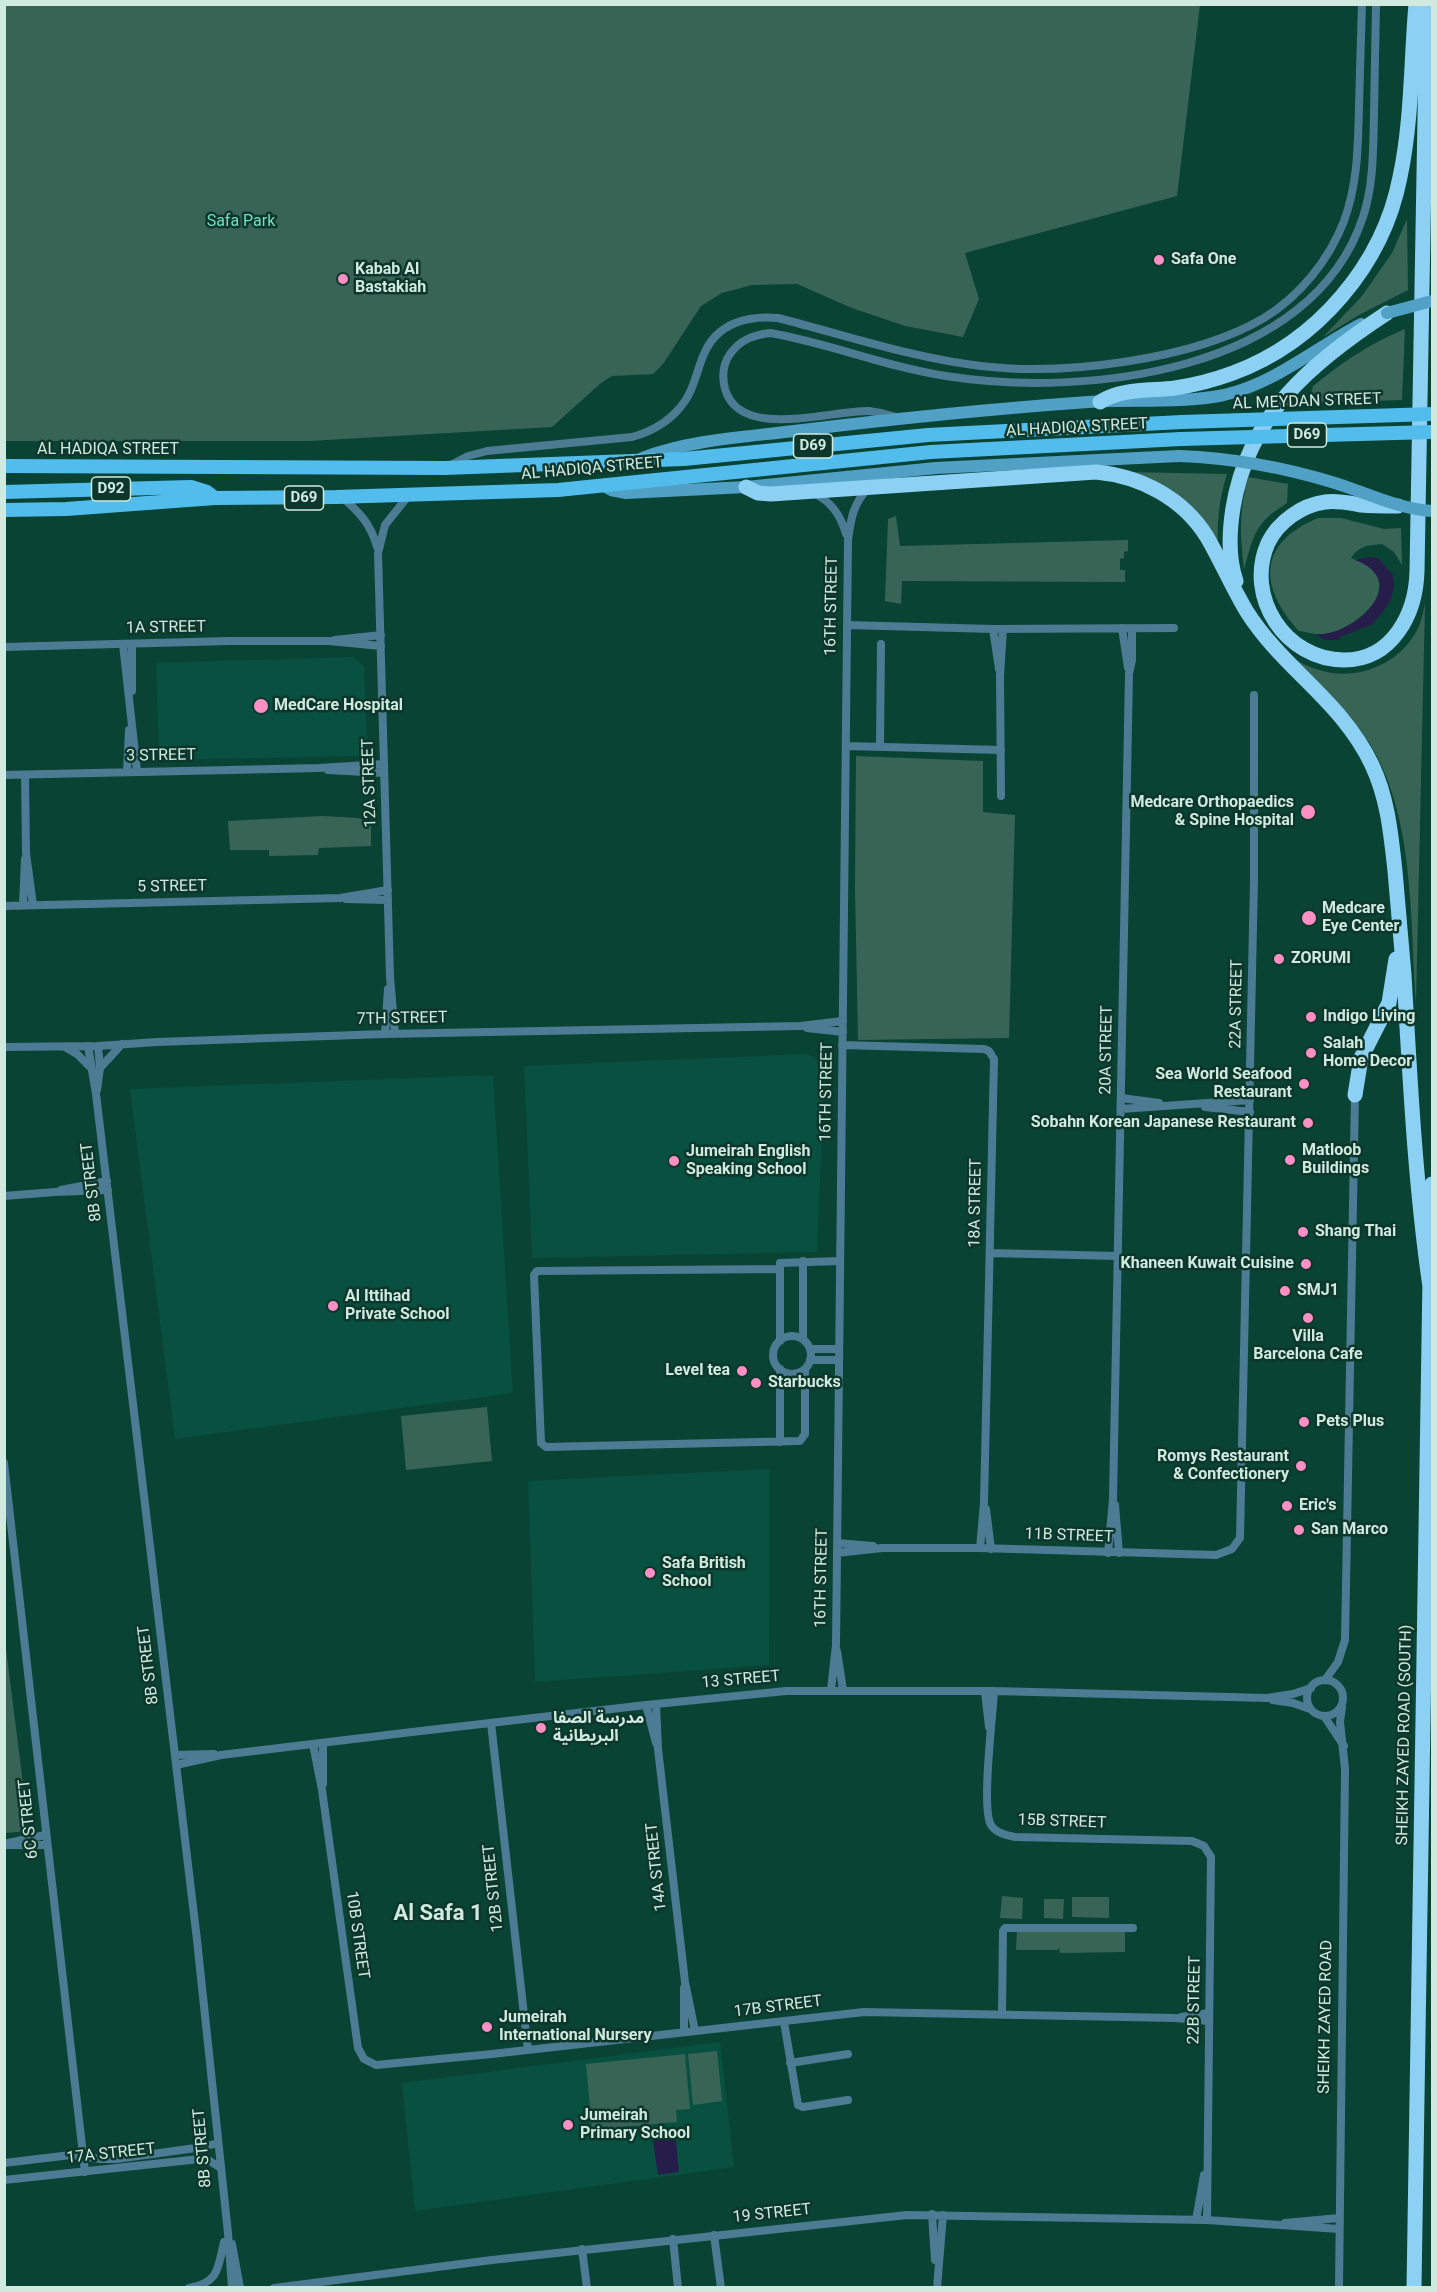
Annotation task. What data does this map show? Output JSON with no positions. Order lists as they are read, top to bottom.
{
  "streets": {
    "highway": ["SHEIKH ZAYED ROAD (SOUTH)"],
    "main road": [
      "AL MEYDAN STREET",
      "AL HADIQA STREET",
      "D69",
      "D92"
    ],
    "street": [
      "16TH STREET",
      "1A STREET",
      "3 STREET",
      "12A STREET",
      "5 STREET",
      "22A STREET",
      "7TH STREET",
      "20A STREET",
      "8B STREET",
      "18A STREET",
      "11B STREET",
      "13 STREET",
      "6C STREET",
      "15B STREET",
      "14A STREET",
      "12B STREET",
      "10B STREET",
      "22B STREET",
      "17B STREET",
      "SHEIKH ZAYED ROAD",
      "17A STREET",
      "19 STREET"
    ]
  },
  "crossings": [
    ["AL MEYDAN STREET", "AL HADIQA STREET"],
    ["AL HADIQA STREET", "D92"],
    ["AL HADIQA STREET", "12A STREET"],
    ["16TH STREET", "7TH STREET"],
    ["16TH STREET", "18A STREET"],
    ["16TH STREET", "11B STREET"],
    ["16TH STREET", "13 STREET"],
    ["1A STREET", "12A STREET"],
    ["3 STREET", "12A STREET"],
    ["12A STREET", "5 STREET"],
    ["12A STREET", "7TH STREET"],
    ["22A STREET", "11B STREET"],
    ["7TH STREET", "8B STREET"],
    ["20A STREET", "11B STREET"],
    ["8B STREET", "13 STREET"],
    ["8B STREET", "17A STREET"],
    ["18A STREET", "11B STREET"],
    ["13 STREET", "15B STREET"],
    ["13 STREET", "14A STREET"],
    ["13 STREET", "12B STREET"],
    ["13 STREET", "10B STREET"],
    ["6C STREET", "17A STREET"],
    ["15B STREET", "22B STREET"],
    ["14A STREET", "17B STREET"],
    ["12B STREET", "17B STREET"],
    ["10B STREET", "17B STREET"],
    ["22B STREET", "17B STREET"],
    ["22B STREET", "19 STREET"],
    ["SHEIKH ZAYED ROAD", "19 STREET"]
  ],
  "districts": ["Al Safa 1"],
  "parks": ["Safa Park"],
  "places": [
    "Safa One",
    "Kabab Al Bastakiah",
    "MedCare Hospital",
    "Medcare Orthopaedics & Spine Hospital",
    "Medcare Eye Center",
    "ZORUMI",
    "Indigo Living",
    "Salah Home Decor",
    "Sea World Seafood Restaurant",
    "Sobahn Korean Japanese Restaurant",
    "Matloob Buildings",
    "Jumeirah English Speaking School",
    "Shang Thai",
    "Khaneen Kuwait Cuisine",
    "SMJ1",
    "Al Ittihad Private School",
    "Villa Barcelona Cafe",
    "Level tea",
    "Starbucks",
    "Pets Plus",
    "Romys Restaurant & Confectionery",
    "Eric's",
    "San Marco",
    "Safa British School",
    "مدرسة الصفا البريطانية",
    "Jumeirah International Nursery",
    "Jumeirah Primary School"
  ]
}
